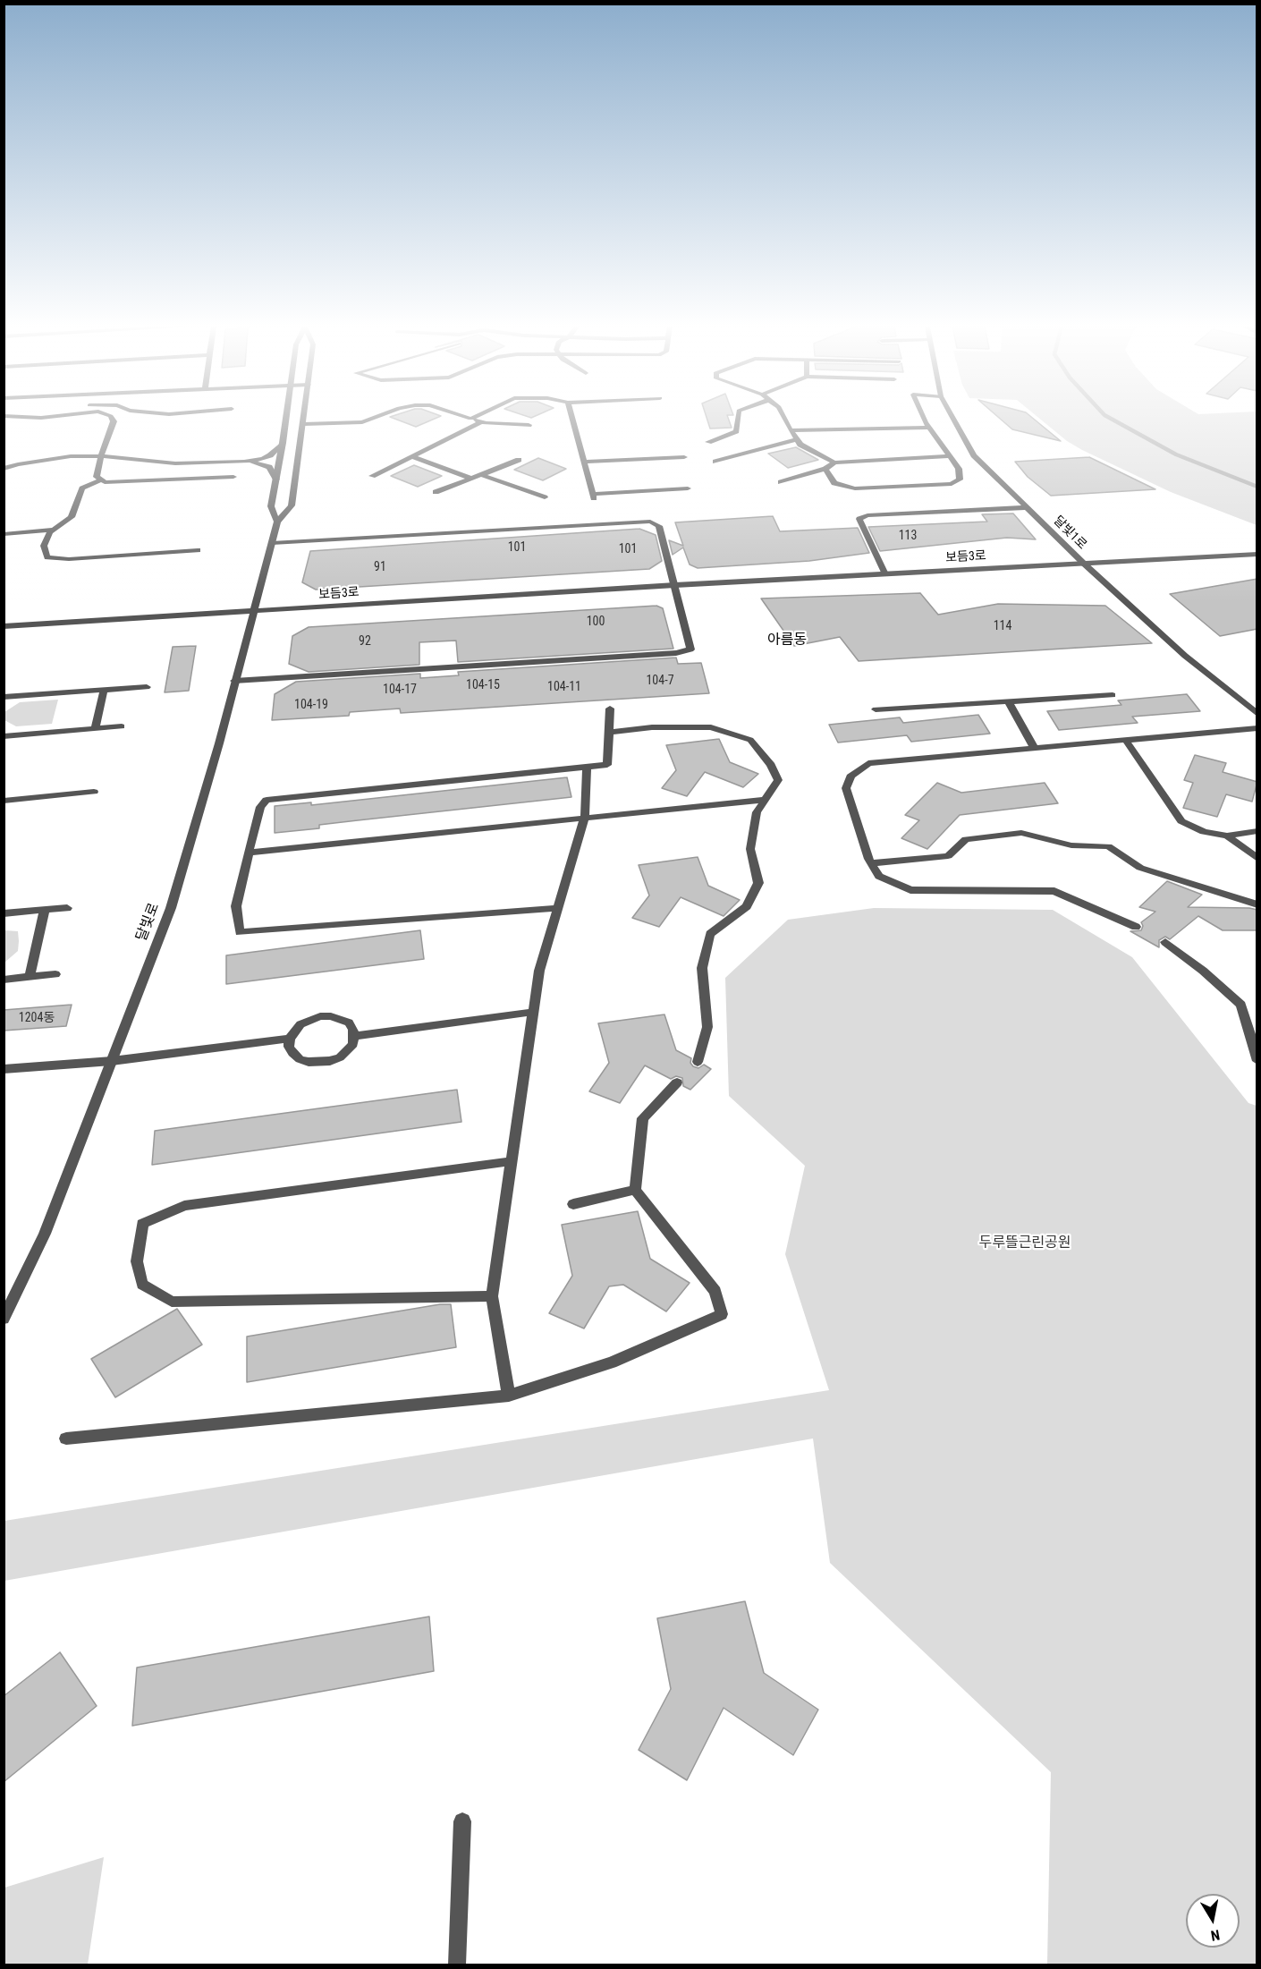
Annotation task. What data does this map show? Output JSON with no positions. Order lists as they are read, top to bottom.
{
  "streets": {
    "street": ["달빛1로", "보듬3로", "달빛로"]
  },
  "crossings": [
    ["달빛1로", "보듬3로"],
    ["보듬3로", "달빛로"]
  ],
  "districts": ["아름동"],
  "parks": ["두루뜰근린공원"],
  "house_numbers": [
    "113",
    "101",
    "101",
    "91",
    "100",
    "114",
    "92",
    "104-7",
    "104-15",
    "104-11",
    "104-17",
    "104-19",
    "1204동"
  ],
  "north": "bottom"
}
